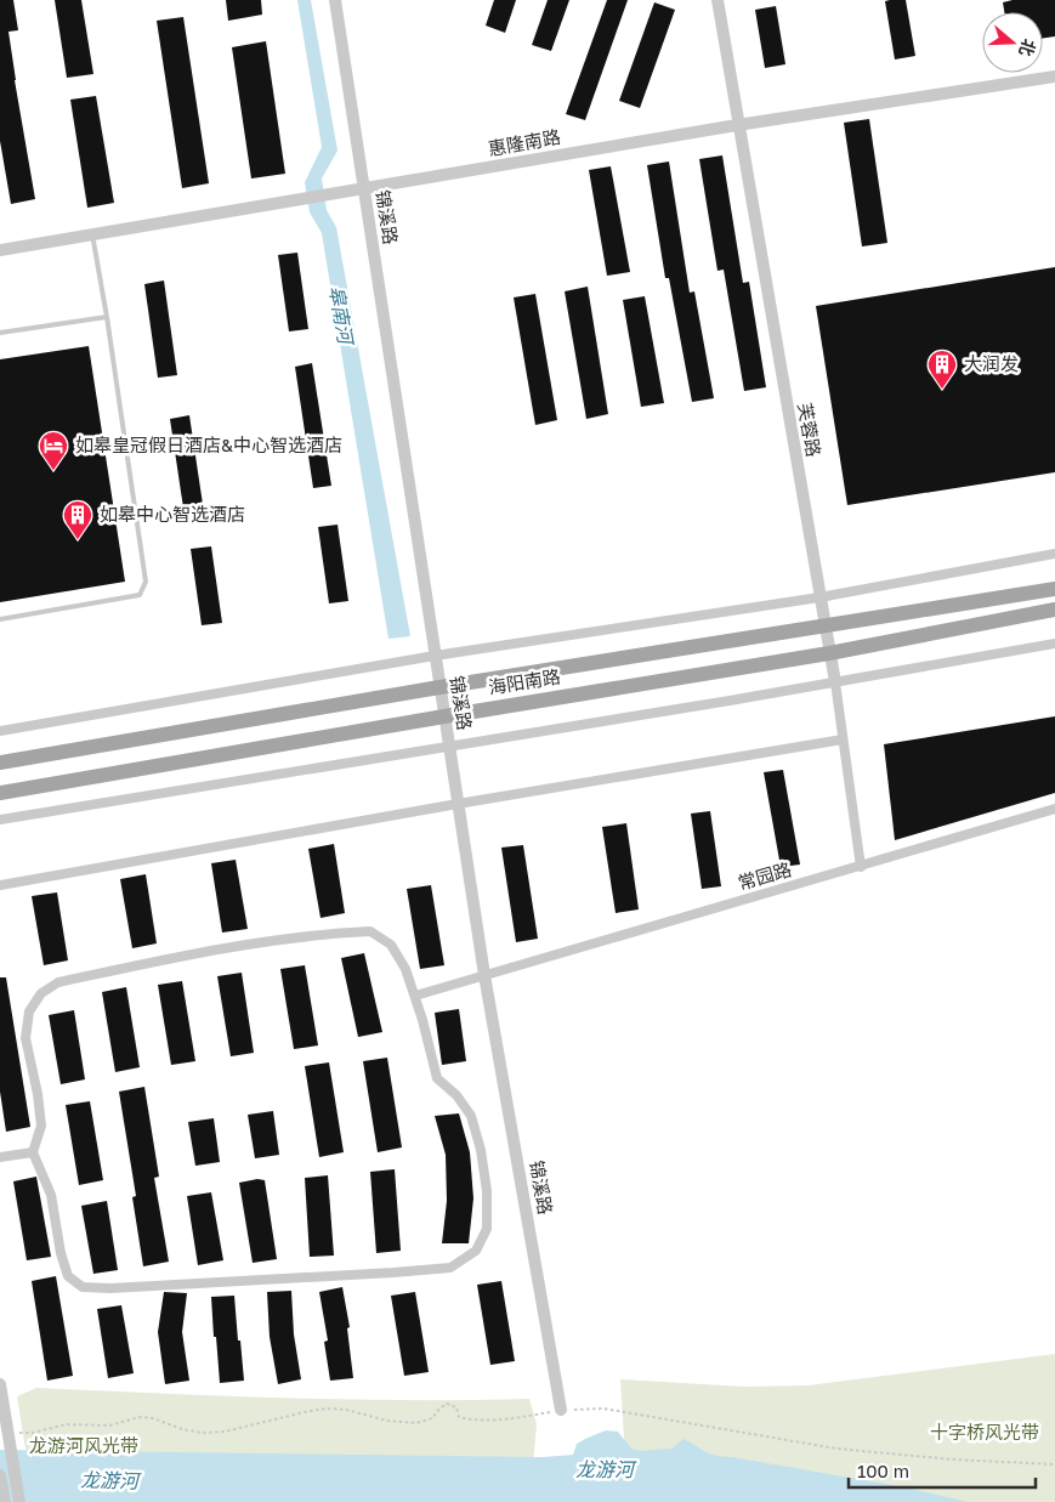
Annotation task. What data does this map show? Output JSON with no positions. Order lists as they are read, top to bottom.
{
  "streets": {
    "main road": ["海阳南路"],
    "street": [
      "惠隆南路",
      "锦溪路",
      "芙蓉路",
      "常园路"
    ]
  },
  "crossings": [
    ["惠隆南路", "锦溪路"],
    ["惠隆南路", "芙蓉路"],
    ["锦溪路", "海阳南路"],
    ["锦溪路", "常园路"],
    ["芙蓉路", "海阳南路"],
    ["芙蓉路", "常园路"]
  ],
  "water": ["皋南河", "龙游河"],
  "parks": ["十字桥风光带", "龙游河风光带"],
  "places": {
    "building": ["大润发", "如皋中心智选酒店"],
    "hotel": ["如皋皇冠假日酒店&中心智选酒店"]
  },
  "scale_bar": "100 m",
  "north": "right"
}
